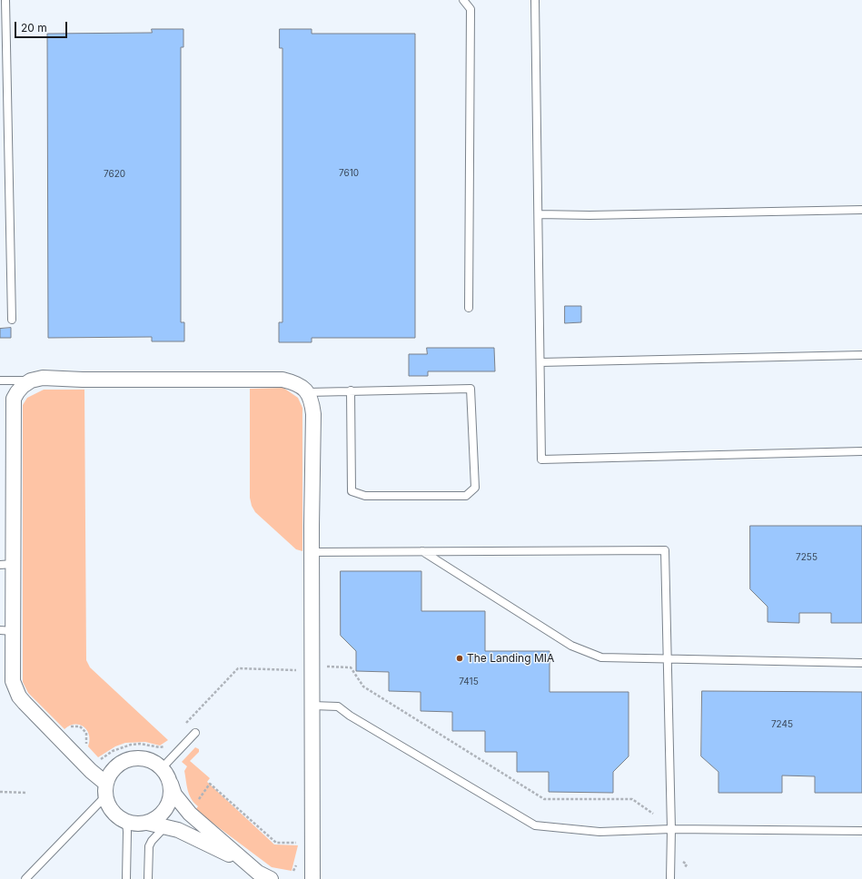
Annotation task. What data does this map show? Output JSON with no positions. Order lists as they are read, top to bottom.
{
  "places": ["The Landing MIA"],
  "house_numbers": [
    "7610",
    "7620",
    "7255",
    "7415",
    "7245"
  ],
  "scale_bar": "20 m"
}
